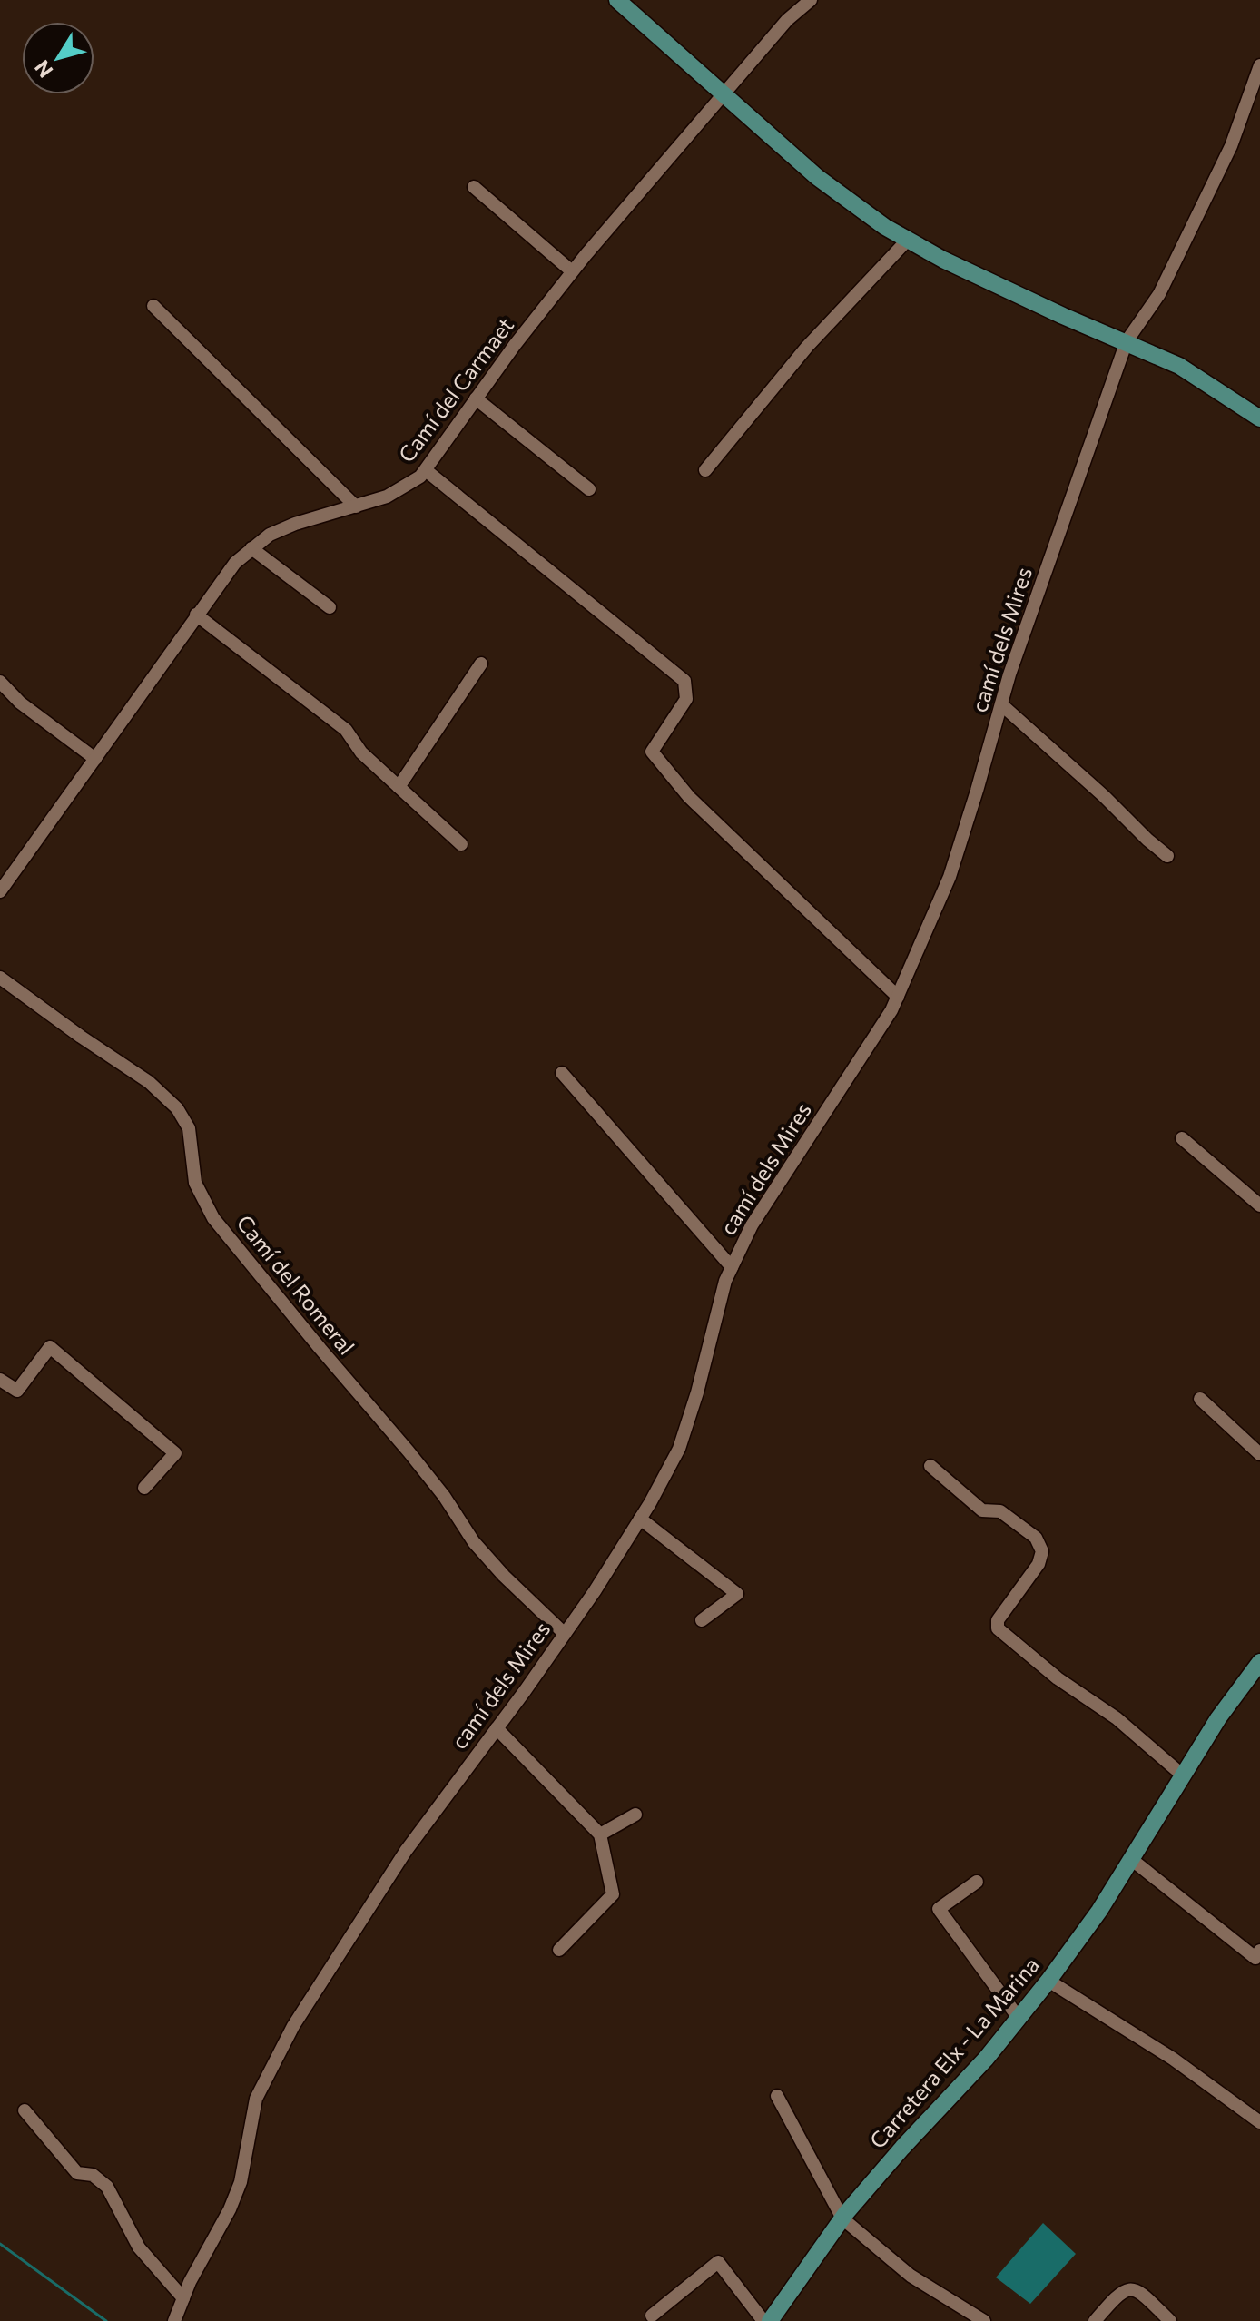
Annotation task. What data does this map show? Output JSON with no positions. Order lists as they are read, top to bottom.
{
  "streets": {
    "main road": ["Carretera Elx - La Marina"],
    "street": ["Camí del Carmaet", "camí dels Mires", "Camí del Romeral"]
  },
  "crossings": [
    ["camí dels Mires", "Camí del Romeral"]
  ],
  "north": "bottom left"
}
